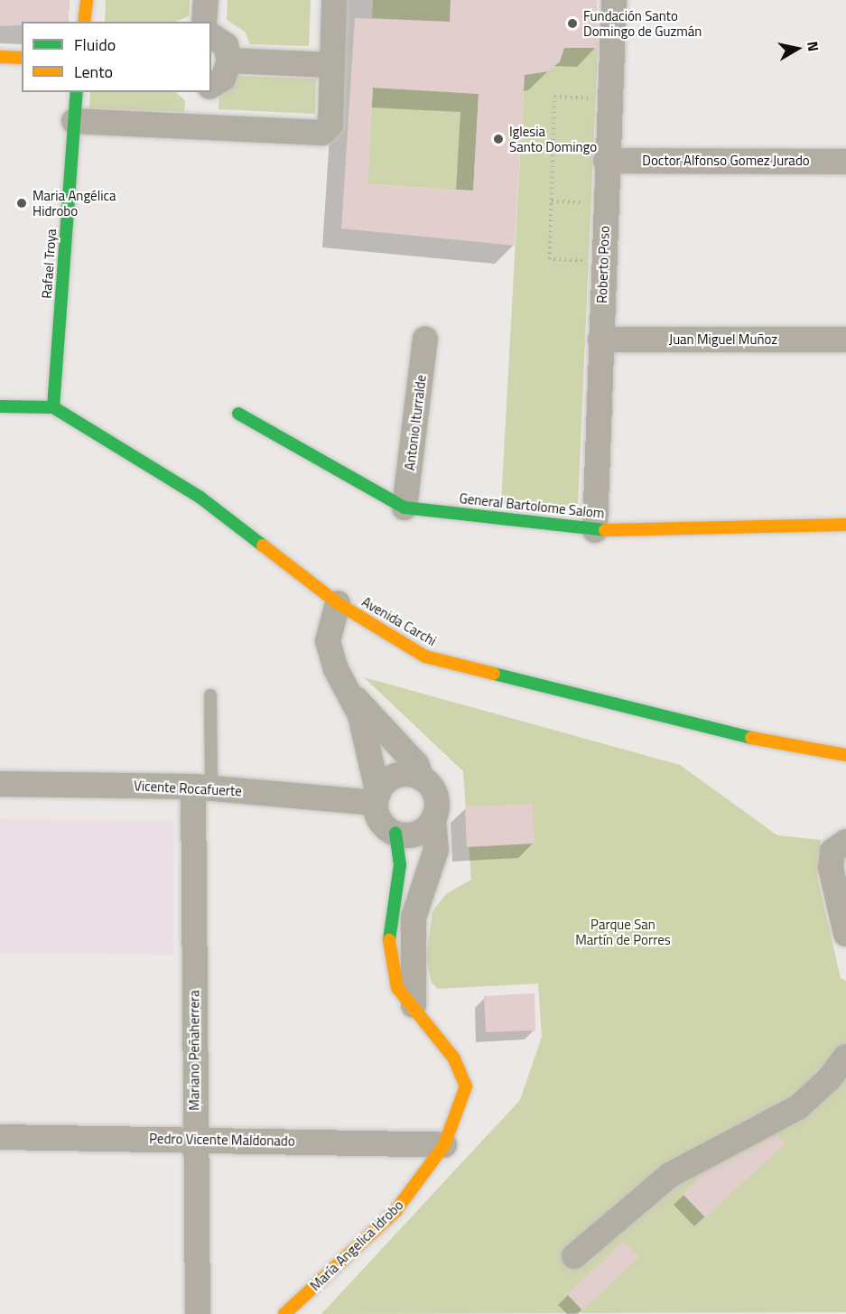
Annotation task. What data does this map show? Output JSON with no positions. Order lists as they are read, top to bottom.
{
  "streets": {
    "street": [
      "Doctor Alfonso Gomez Jurado",
      "Rafael Troya",
      "Roberto Poso",
      "Juan Miguel Muñoz",
      "Antonio Iturralde",
      "General Bartolome Salom",
      "Avenida Carchi",
      "Vicente Rocafuerte",
      "Mariano Peñaherrera",
      "Pedro Vicente Maldonado",
      "María Angelica Idrobo"
    ]
  },
  "crossings": [
    ["Doctor Alfonso Gomez Jurado", "Roberto Poso"],
    ["Rafael Troya", "Avenida Carchi"],
    ["Roberto Poso", "Juan Miguel Muñoz"],
    ["Roberto Poso", "General Bartolome Salom"],
    ["Antonio Iturralde", "General Bartolome Salom"],
    ["Vicente Rocafuerte", "Mariano Peñaherrera"],
    ["Vicente Rocafuerte", "María Angelica Idrobo"],
    ["Mariano Peñaherrera", "Pedro Vicente Maldonado"],
    ["Pedro Vicente Maldonado", "María Angelica Idrobo"]
  ],
  "parks": ["Parque San Martín de Porres"],
  "places": ["Fundación Santo Domingo de Guzmán", "Iglesia Santo Domingo", "Maria Angélica Hidrobo"],
  "legend": ["Fluido", "Lento"],
  "north": "right"
}
